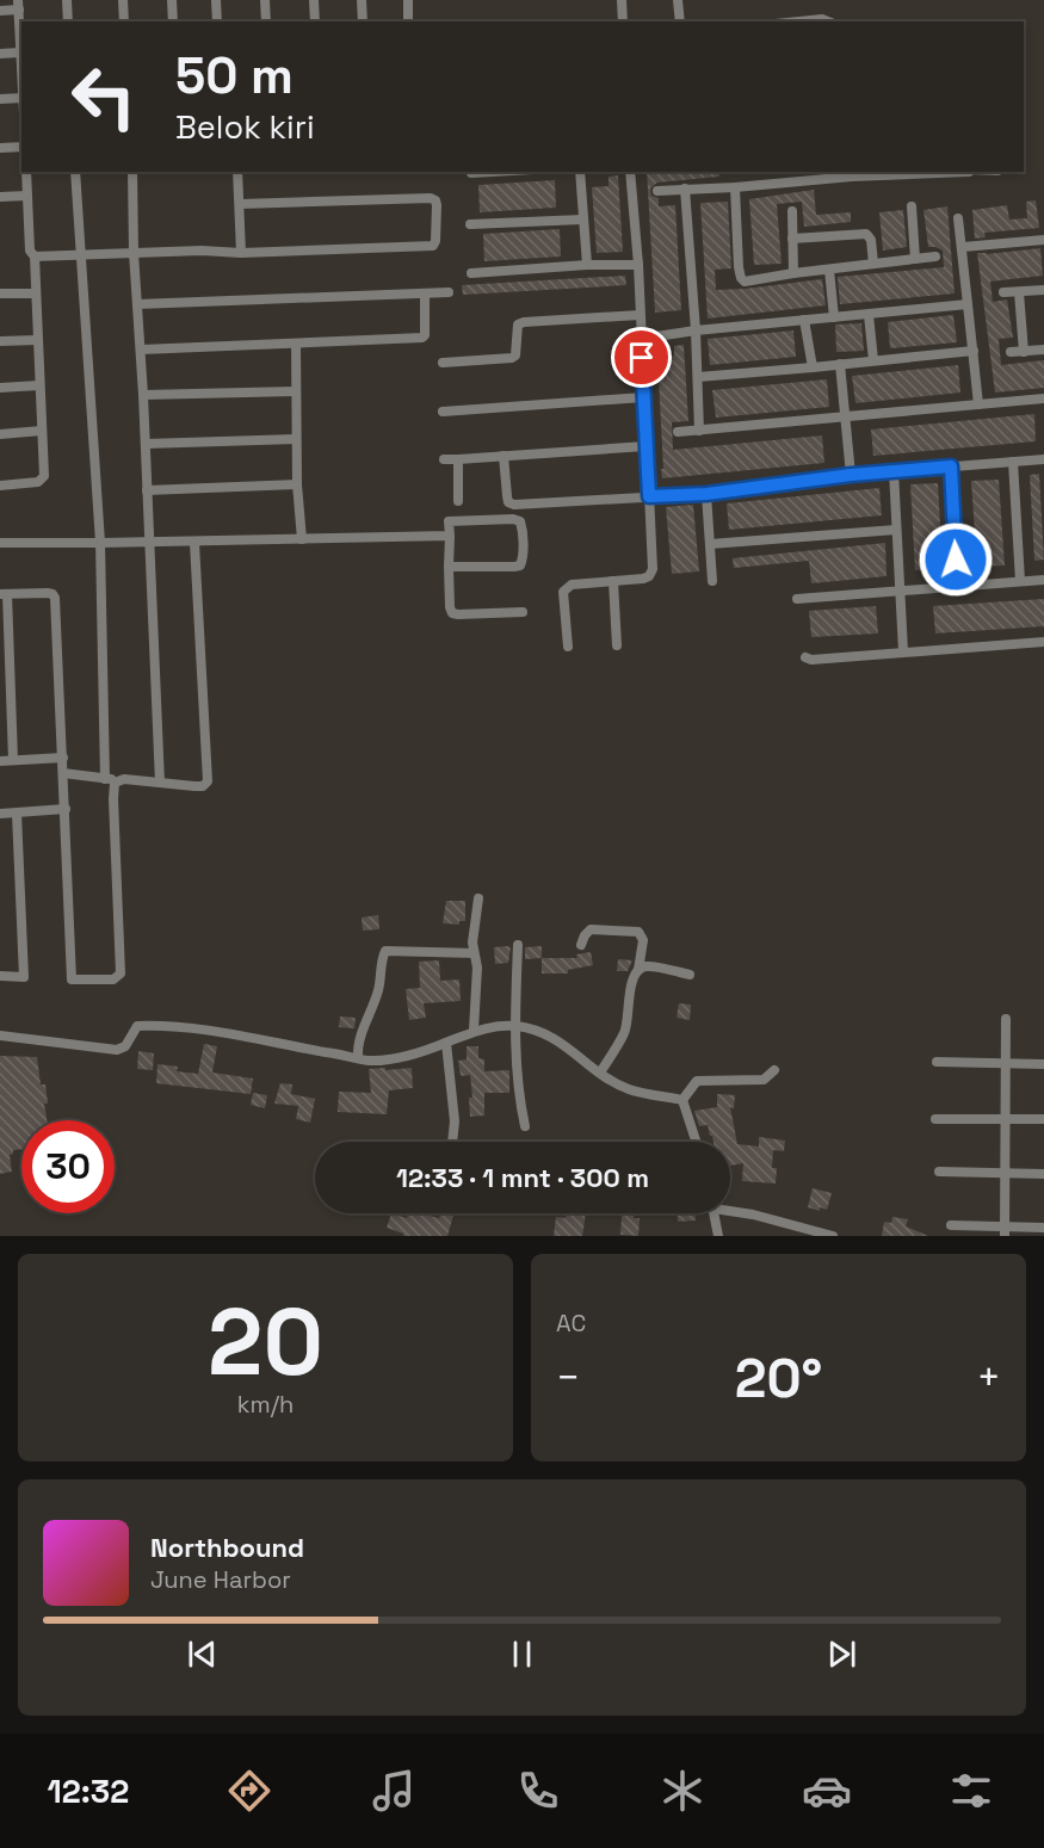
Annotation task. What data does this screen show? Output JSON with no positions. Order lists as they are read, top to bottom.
{
  "page": {
    "turn": ["50 m", "Belok kiri"],
    "limit": "30",
    "trip": "12:33 · 1 mnt · 300 m",
    "tile": [
      ["20", "km/h"],
      "AC"
    ],
    "heat": ["−", "20°", "+"],
    "song": ["Northbound", "June Harbor"],
    "tabs": "12:32"
  }
}
